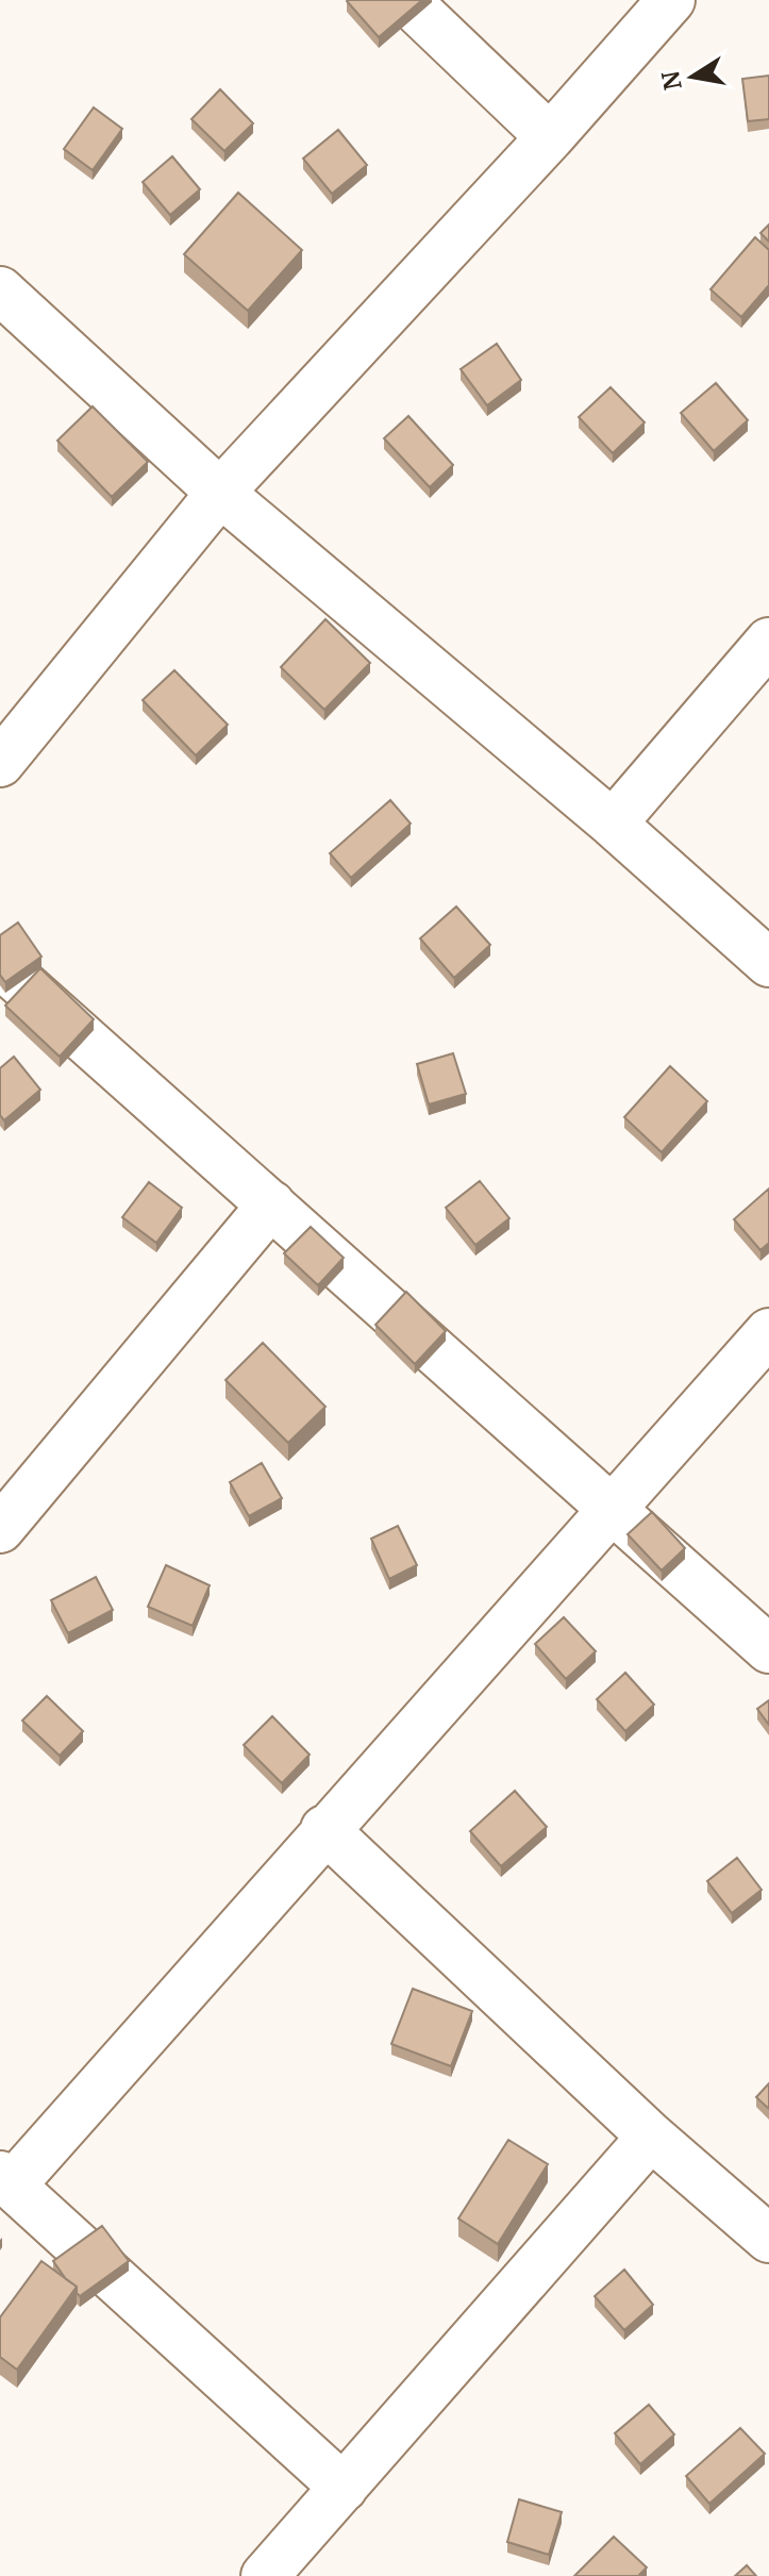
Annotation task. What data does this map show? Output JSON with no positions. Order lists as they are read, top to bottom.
{
  "north": "left"
}
